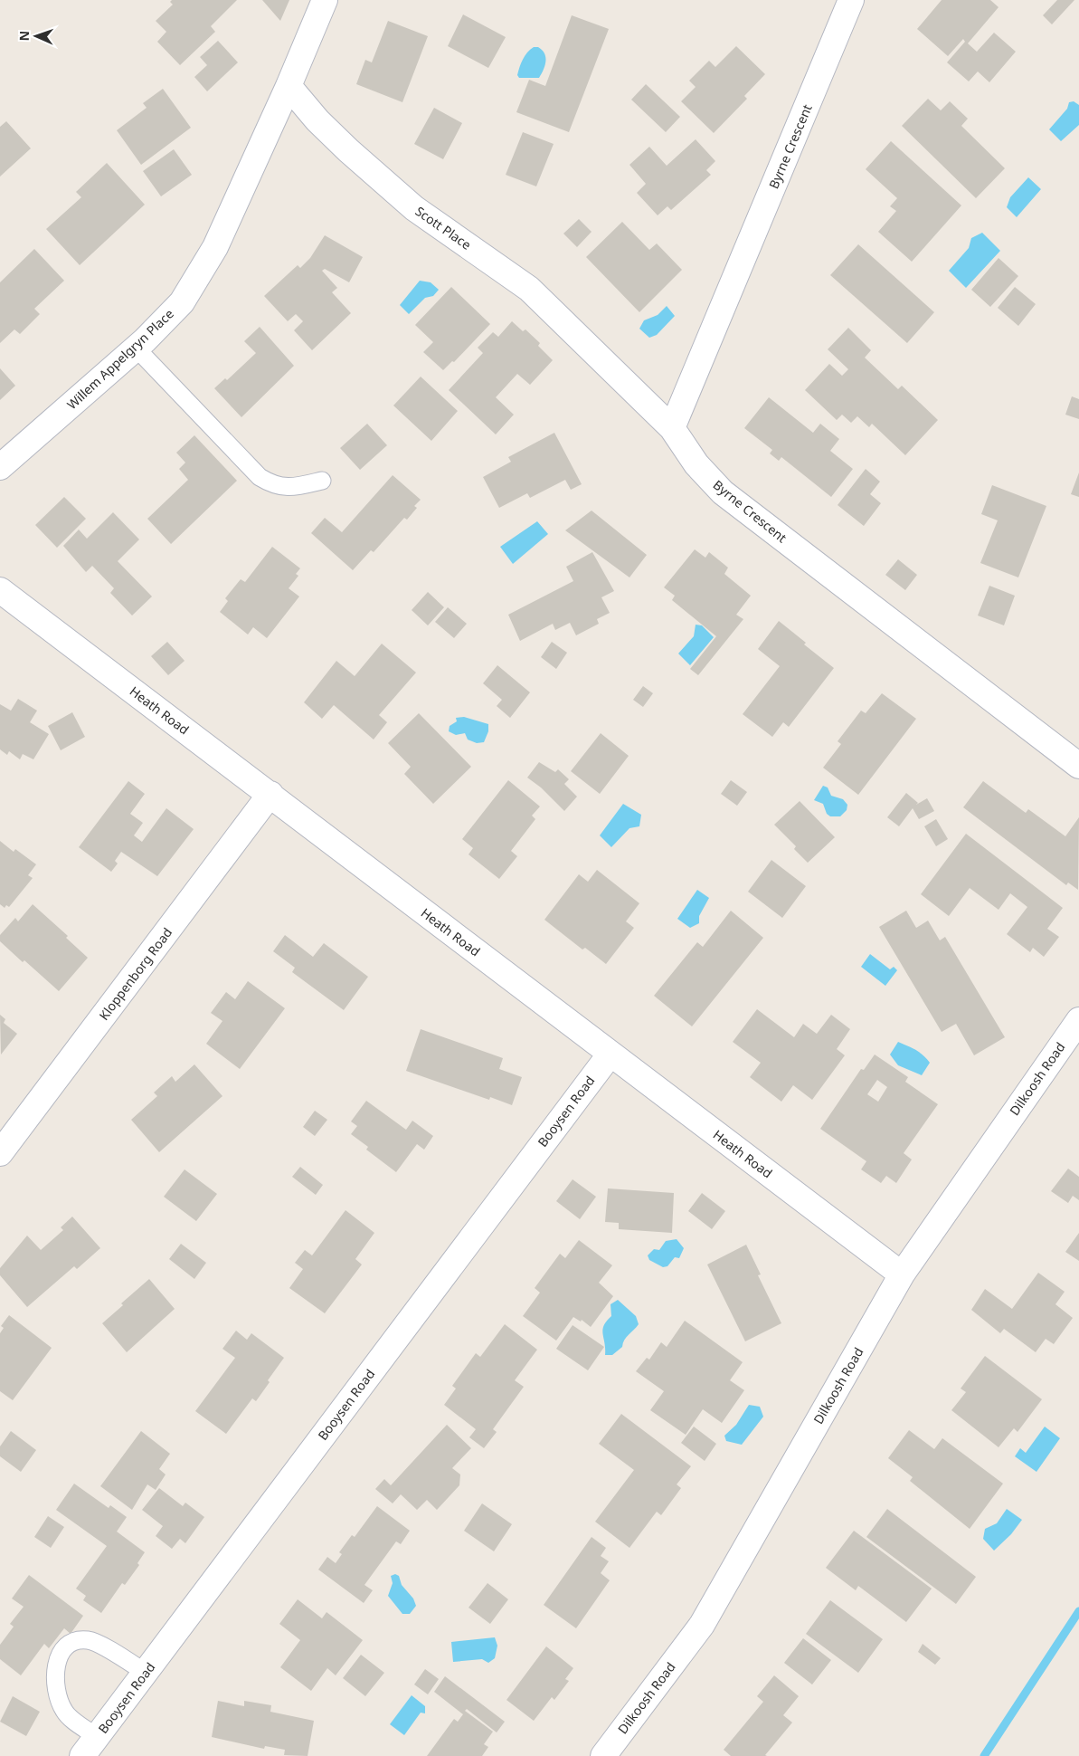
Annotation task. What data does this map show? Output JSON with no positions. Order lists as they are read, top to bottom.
{
  "streets": {
    "street": [
      "Byrne Crescent",
      "Scott Place",
      "Willem Appelgryn Place",
      "Heath Road",
      "Kloppenborg Road",
      "Dilkoosh Road",
      "Booysen Road"
    ]
  },
  "crossings": [
    ["Byrne Crescent", "Scott Place"],
    ["Scott Place", "Willem Appelgryn Place"],
    ["Heath Road", "Kloppenborg Road"],
    ["Heath Road", "Dilkoosh Road"],
    ["Heath Road", "Booysen Road"]
  ],
  "north": "left"
}
